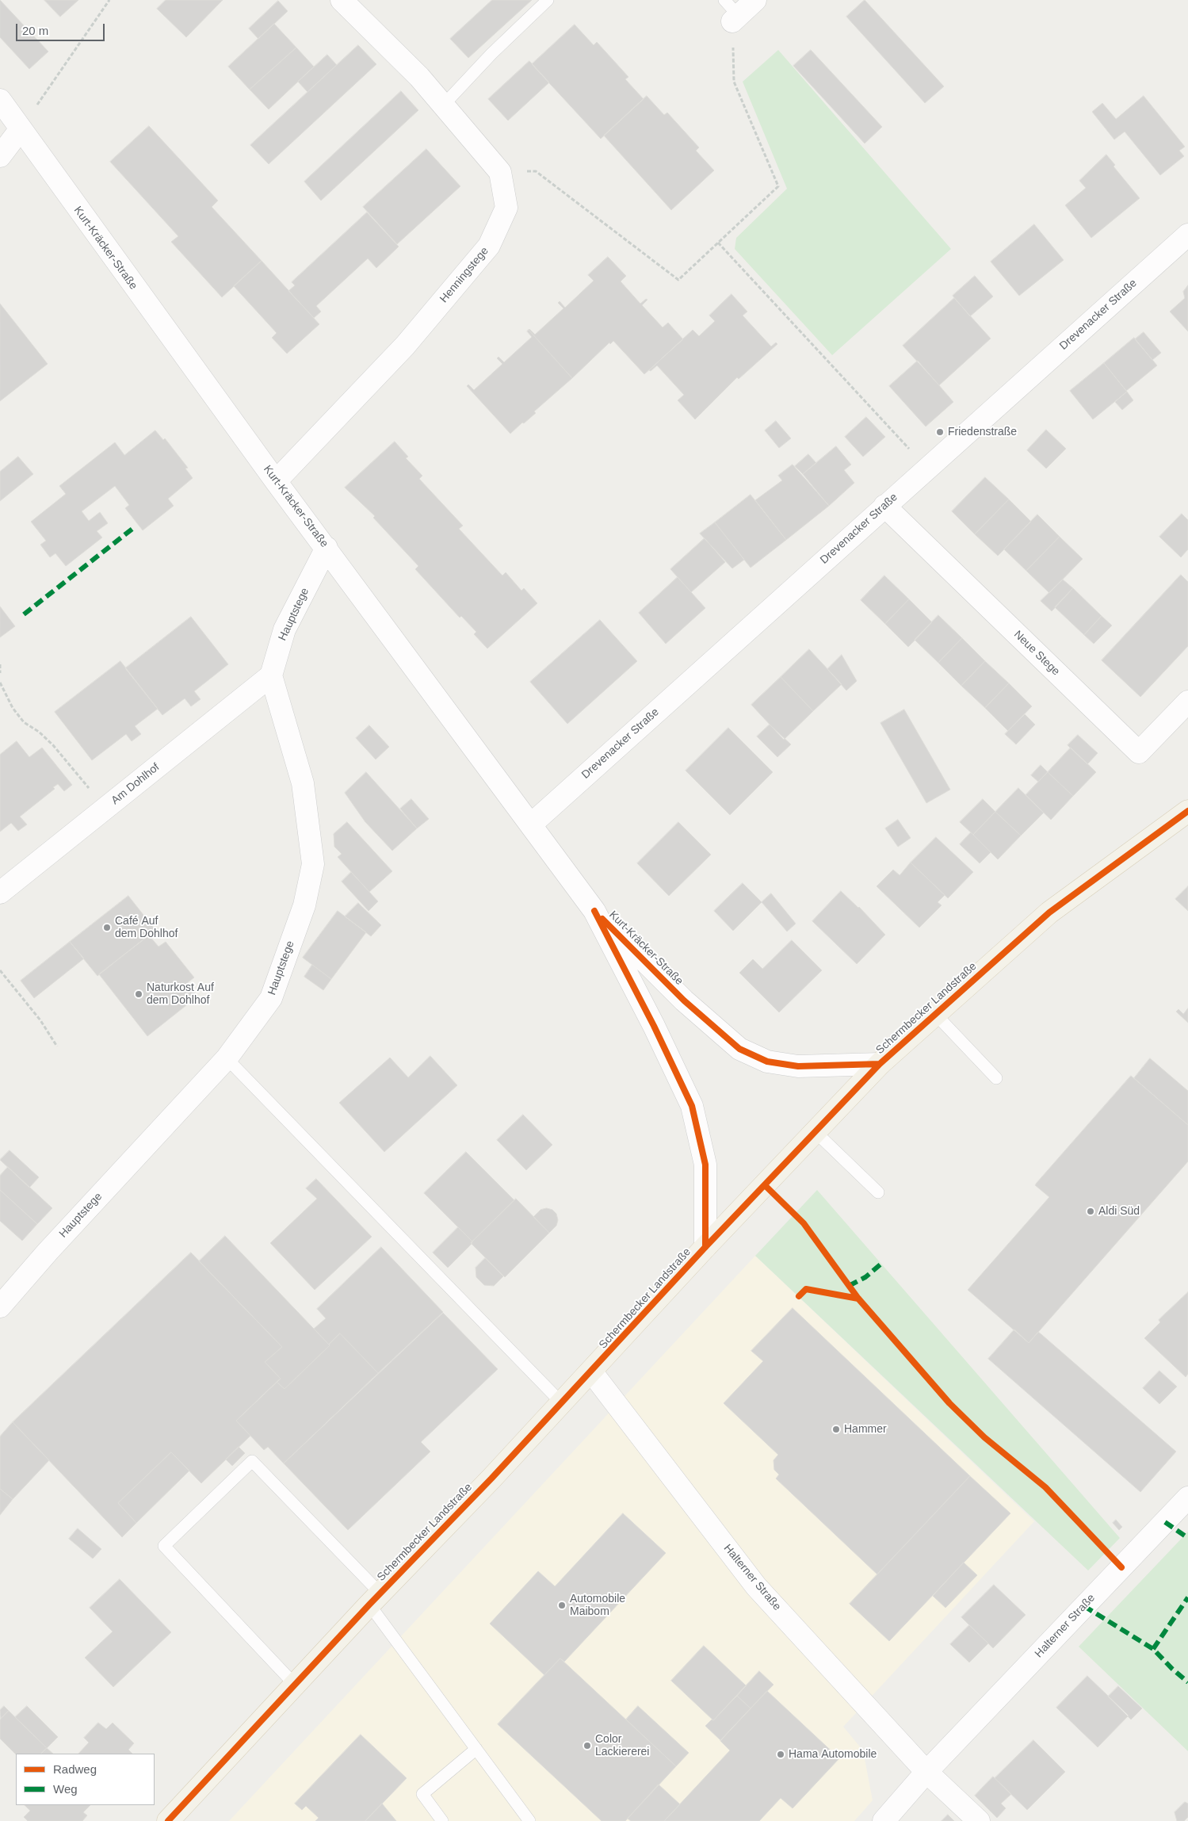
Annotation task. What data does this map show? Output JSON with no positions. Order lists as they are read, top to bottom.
{
  "streets": {
    "main road": ["Schermbecker Landstraße"],
    "street": [
      "Kurt-Kräcker-Straße",
      "Henningstege",
      "Drevenacker Straße",
      "Hauptstege",
      "Neue Stege",
      "Am Dohlhof",
      "Halterner Straße"
    ]
  },
  "crossings": [
    ["Kurt-Kräcker-Straße", "Henningstege"],
    ["Kurt-Kräcker-Straße", "Drevenacker Straße"],
    ["Kurt-Kräcker-Straße", "Hauptstege"],
    ["Kurt-Kräcker-Straße", "Schermbecker Landstraße"],
    ["Drevenacker Straße", "Neue Stege"],
    ["Hauptstege", "Am Dohlhof"],
    ["Schermbecker Landstraße", "Halterner Straße"]
  ],
  "places": [
    "Friedenstraße",
    "Café Auf dem Dohlhof",
    "Naturkost Auf dem Dohlhof",
    "Aldi Süd",
    "Hammer",
    "Automobile Maibom",
    "Color Lackiererei",
    "Hama Automobile"
  ],
  "legend": ["Radweg", "Weg"],
  "scale_bar": "20 m"
}
